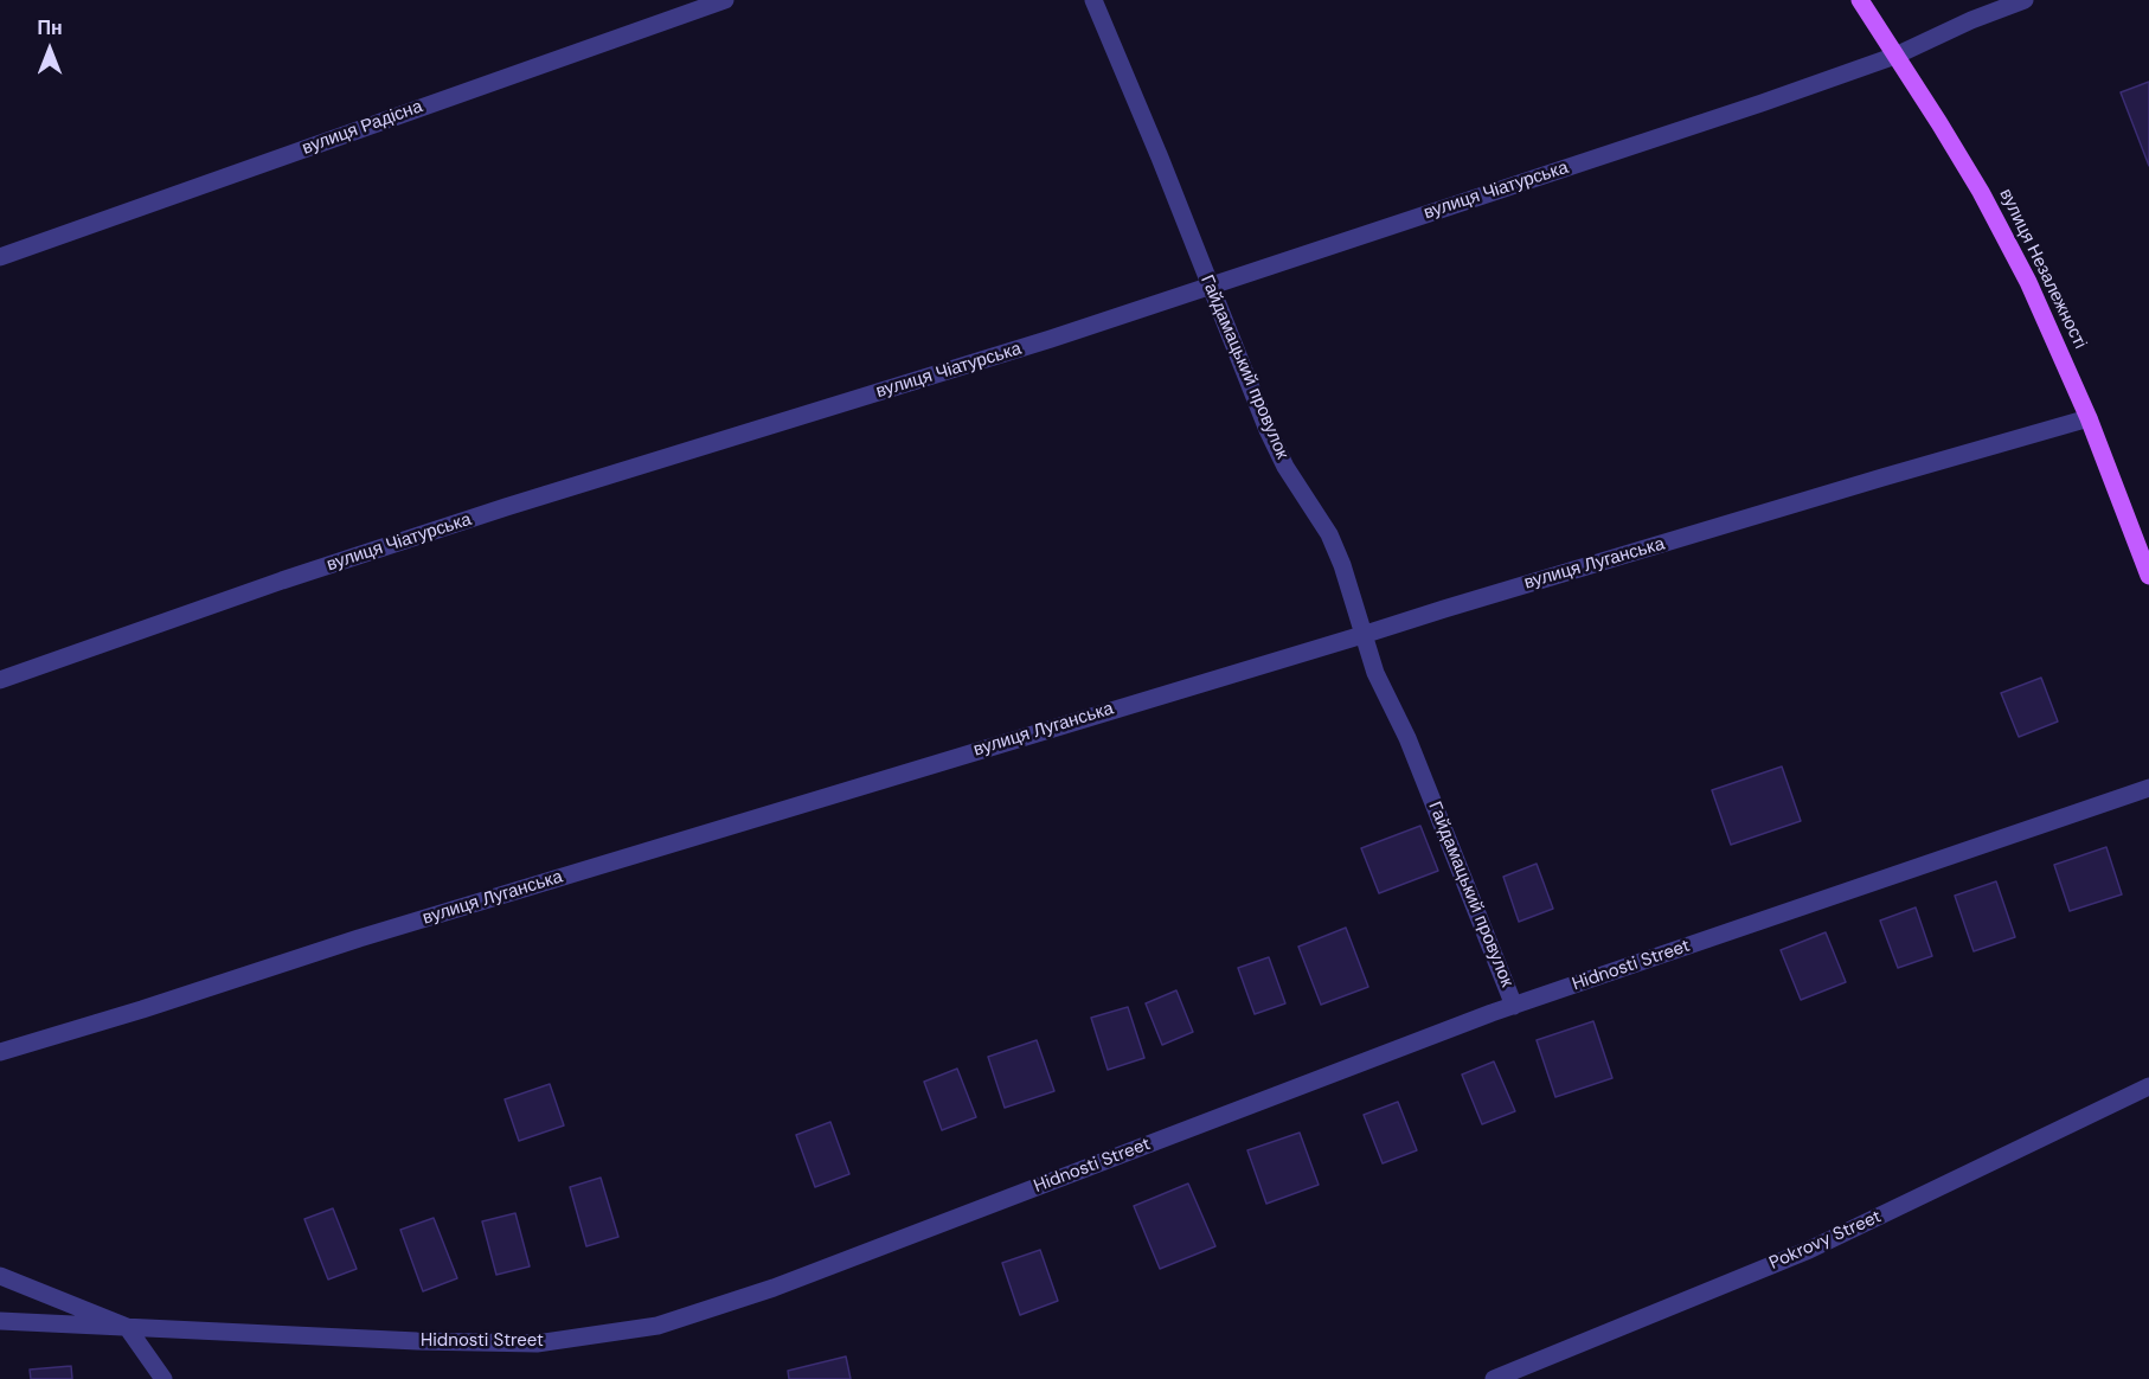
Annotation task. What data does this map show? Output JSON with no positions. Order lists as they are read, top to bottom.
{
  "streets": {
    "main road": ["вулиця Незалежності"],
    "street": [
      "вулиця Радісна",
      "вулиця Чіатурська",
      "Гайдамацький провулок",
      "вулиця Луганська",
      "Hidnosti Street",
      "Pokrovy Street"
    ]
  },
  "crossings": [
    ["вулиця Чіатурська", "вулиця Незалежності"],
    ["вулиця Чіатурська", "Гайдамацький провулок"],
    ["вулиця Незалежності", "вулиця Луганська"],
    ["Гайдамацький провулок", "вулиця Луганська"],
    ["Гайдамацький провулок", "Hidnosti Street"]
  ],
  "north": "top"
}
